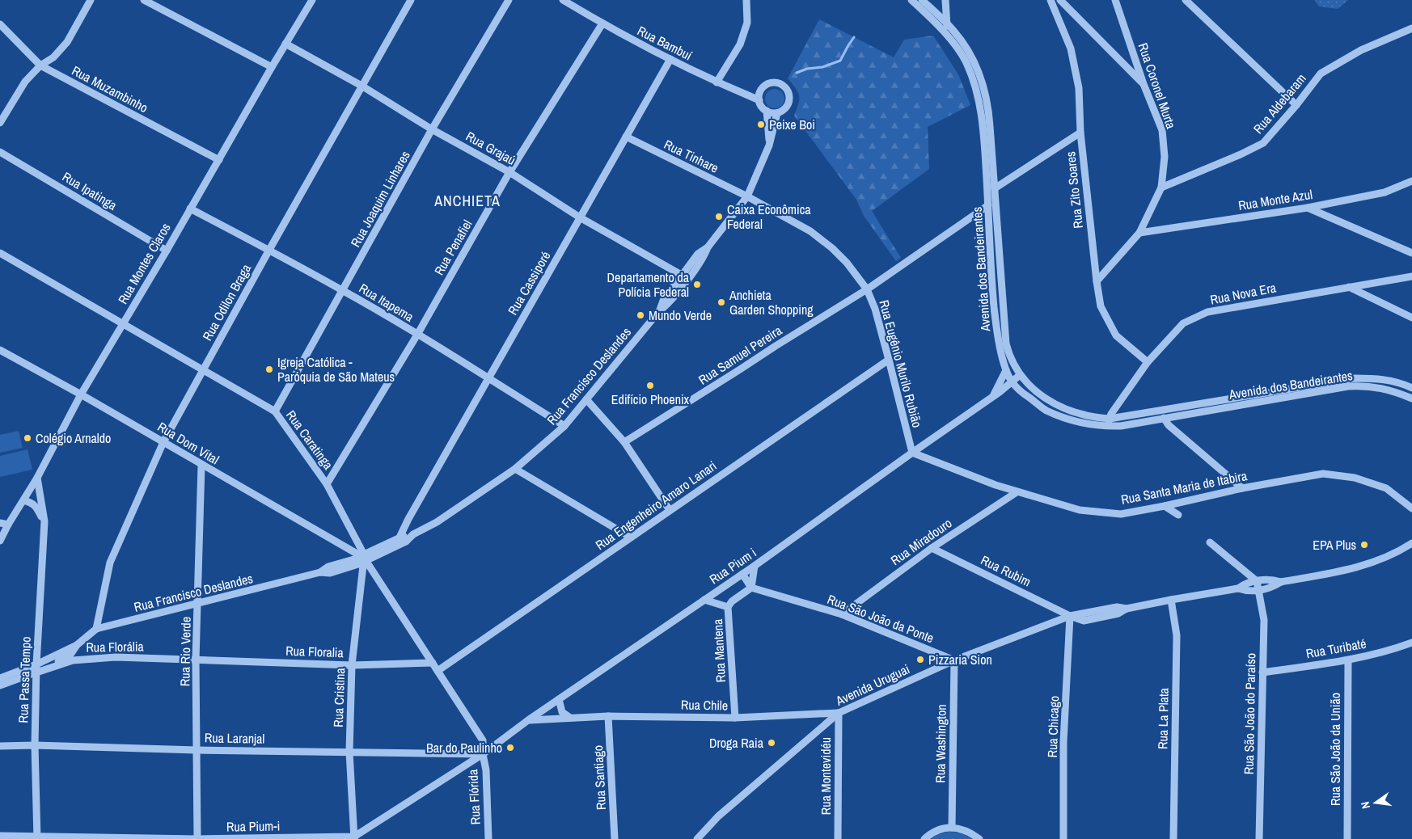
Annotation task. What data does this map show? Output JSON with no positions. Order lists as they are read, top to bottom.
{
  "streets": {
    "street": [
      "Rua Bambuí",
      "Rua Coronel Murta",
      "Rua Muzambinho",
      "Rua Aldebaram",
      "Rua Grajaú",
      "Rua Tinhare",
      "Rua Zito Soares",
      "Rua Ipatinga",
      "Rua Joaquim Linhares",
      "Rua Monte Azul",
      "Rua Penafiel",
      "Rua Montes Claros",
      "Avenida dos Bandeirantes",
      "Rua Cassiporé",
      "Rua Nova Era",
      "Rua Odilon Braga",
      "Rua Itapema",
      "Rua Samuel Pereira",
      "Rua Eugênio Murilo Rubião",
      "Rua Francisco Deslandes",
      "Rua Caratinga",
      "Rua Dom Vital",
      "Rua Santa Maria de Itabira",
      "Rua Engenheiro Amaro Lanari",
      "Rua Miradouro",
      "Rua Pium i",
      "Rua Rubim",
      "Rua São João da Ponte",
      "Rua Florália",
      "Rua Turibaté",
      "Rua Mantena",
      "Rua Rio Verde",
      "Rua Floralia",
      "Rua Passa Tempo",
      "Avenida Uruguai",
      "Rua Cristina",
      "Rua Chile",
      "Rua São João do Paraíso",
      "Rua La Plata",
      "Rua Chicago",
      "Rua Laranjal",
      "Rua Washington",
      "Rua São João da União",
      "Rua Montevidéu",
      "Rua Santiago",
      "Rua Flórida",
      "Rua Pium-i"
    ]
  },
  "crossings": [
    ["Rua Bambuí", "Rua Penafiel"],
    ["Rua Bambuí", "Rua Cassiporé"],
    ["Rua Bambuí", "Rua Francisco Deslandes"],
    ["Rua Coronel Murta", "Rua Aldebaram"],
    ["Rua Coronel Murta", "Rua Zito Soares"],
    ["Rua Coronel Murta", "Rua Monte Azul"],
    ["Rua Muzambinho", "Rua Montes Claros"],
    ["Rua Grajaú", "Rua Joaquim Linhares"],
    ["Rua Grajaú", "Rua Penafiel"],
    ["Rua Grajaú", "Rua Montes Claros"],
    ["Rua Grajaú", "Rua Cassiporé"],
    ["Rua Grajaú", "Rua Odilon Braga"],
    ["Rua Grajaú", "Rua Francisco Deslandes"],
    ["Rua Tinhare", "Rua Cassiporé"],
    ["Rua Tinhare", "Rua Eugênio Murilo Rubião"],
    ["Rua Tinhare", "Rua Francisco Deslandes"],
    ["Rua Zito Soares", "Rua Nova Era"],
    ["Rua Ipatinga", "Rua Montes Claros"],
    ["Rua Joaquim Linhares", "Rua Itapema"],
    ["Rua Joaquim Linhares", "Rua Caratinga"],
    ["Rua Penafiel", "Rua Itapema"],
    ["Rua Penafiel", "Rua Caratinga"],
    ["Rua Montes Claros", "Rua Itapema"],
    ["Rua Montes Claros", "Rua Caratinga"],
    ["Rua Montes Claros", "Rua Dom Vital"],
    ["Rua Montes Claros", "Rua Passa Tempo"],
    ["Avenida dos Bandeirantes", "Rua Nova Era"],
    ["Avenida dos Bandeirantes", "Rua Samuel Pereira"],
    ["Rua Cassiporé", "Rua Itapema"],
    ["Rua Cassiporé", "Rua Francisco Deslandes"],
    ["Rua Odilon Braga", "Rua Itapema"],
    ["Rua Odilon Braga", "Rua Francisco Deslandes"],
    ["Rua Odilon Braga", "Rua Caratinga"],
    ["Rua Odilon Braga", "Rua Dom Vital"],
    ["Rua Itapema", "Rua Francisco Deslandes"],
    ["Rua Samuel Pereira", "Rua Eugênio Murilo Rubião"],
    ["Rua Eugênio Murilo Rubião", "Rua Francisco Deslandes"],
    ["Rua Eugênio Murilo Rubião", "Rua Santa Maria de Itabira"],
    ["Rua Eugênio Murilo Rubião", "Rua Engenheiro Amaro Lanari"],
    ["Rua Eugênio Murilo Rubião", "Rua Pium i"],
    ["Rua Francisco Deslandes", "Rua Caratinga"],
    ["Rua Francisco Deslandes", "Rua Dom Vital"],
    ["Rua Francisco Deslandes", "Rua Florália"],
    ["Rua Francisco Deslandes", "Rua Rio Verde"],
    ["Rua Francisco Deslandes", "Rua Passa Tempo"],
    ["Rua Francisco Deslandes", "Rua Cristina"],
    ["Rua Caratinga", "Rua Dom Vital"],
    ["Rua Caratinga", "Rua Engenheiro Amaro Lanari"],
    ["Rua Caratinga", "Rua Pium i"],
    ["Rua Caratinga", "Rua Floralia"],
    ["Rua Caratinga", "Rua Cristina"],
    ["Rua Caratinga", "Rua Laranjal"],
    ["Rua Caratinga", "Rua Flórida"],
    ["Rua Dom Vital", "Rua Rio Verde"],
    ["Rua Dom Vital", "Rua Cristina"],
    ["Rua Santa Maria de Itabira", "Rua Miradouro"],
    ["Rua Santa Maria de Itabira", "Rua Pium i"],
    ["Rua Miradouro", "Rua Rubim"],
    ["Rua Miradouro", "Rua São João da Ponte"],
    ["Rua Pium i", "Rua Mantena"],
    ["Rua Pium i", "Rua Chile"],
    ["Rua Pium i", "Rua Laranjal"],
    ["Rua Pium i", "Rua Flórida"],
    ["Rua Rubim", "Avenida Uruguai"],
    ["Rua Rubim", "Rua Chicago"],
    ["Rua São João da Ponte", "Rua Mantena"],
    ["Rua São João da Ponte", "Avenida Uruguai"],
    ["Rua São João da Ponte", "Rua Washington"],
    ["Rua Florália", "Rua Rio Verde"],
    ["Rua Florália", "Rua Floralia"],
    ["Rua Florália", "Rua Passa Tempo"],
    ["Rua Turibaté", "Rua São João do Paraíso"],
    ["Rua Turibaté", "Rua São João da União"],
    ["Rua Mantena", "Rua Chile"],
    ["Rua Rio Verde", "Rua Floralia"],
    ["Rua Rio Verde", "Rua Laranjal"],
    ["Rua Rio Verde", "Rua Pium-i"],
    ["Rua Floralia", "Rua Cristina"],
    ["Rua Passa Tempo", "Rua Laranjal"],
    ["Rua Passa Tempo", "Rua Pium-i"],
    ["Avenida Uruguai", "Rua Chile"],
    ["Avenida Uruguai", "Rua Chicago"],
    ["Avenida Uruguai", "Rua Washington"],
    ["Avenida Uruguai", "Rua Montevidéu"],
    ["Rua Cristina", "Rua Laranjal"],
    ["Rua Cristina", "Rua Pium-i"],
    ["Rua Chile", "Rua Montevidéu"],
    ["Rua Chile", "Rua Santiago"],
    ["Rua Laranjal", "Rua Flórida"]
  ],
  "districts": ["ANCHIETA"],
  "places": [
    "Peixe Boi",
    "Caixa Econômica Federal",
    "Departamento da Polícia Federal",
    "Anchieta Garden Shopping",
    "Mundo Verde",
    "Igreja Católica - Paróquia de São Mateus",
    "Edifício Phoenix",
    "Colégio Arnaldo",
    "EPA Plus",
    "Pizzaria Sion",
    "Droga Raia",
    "Bar do Paulinho"
  ],
  "north": "left"
}
